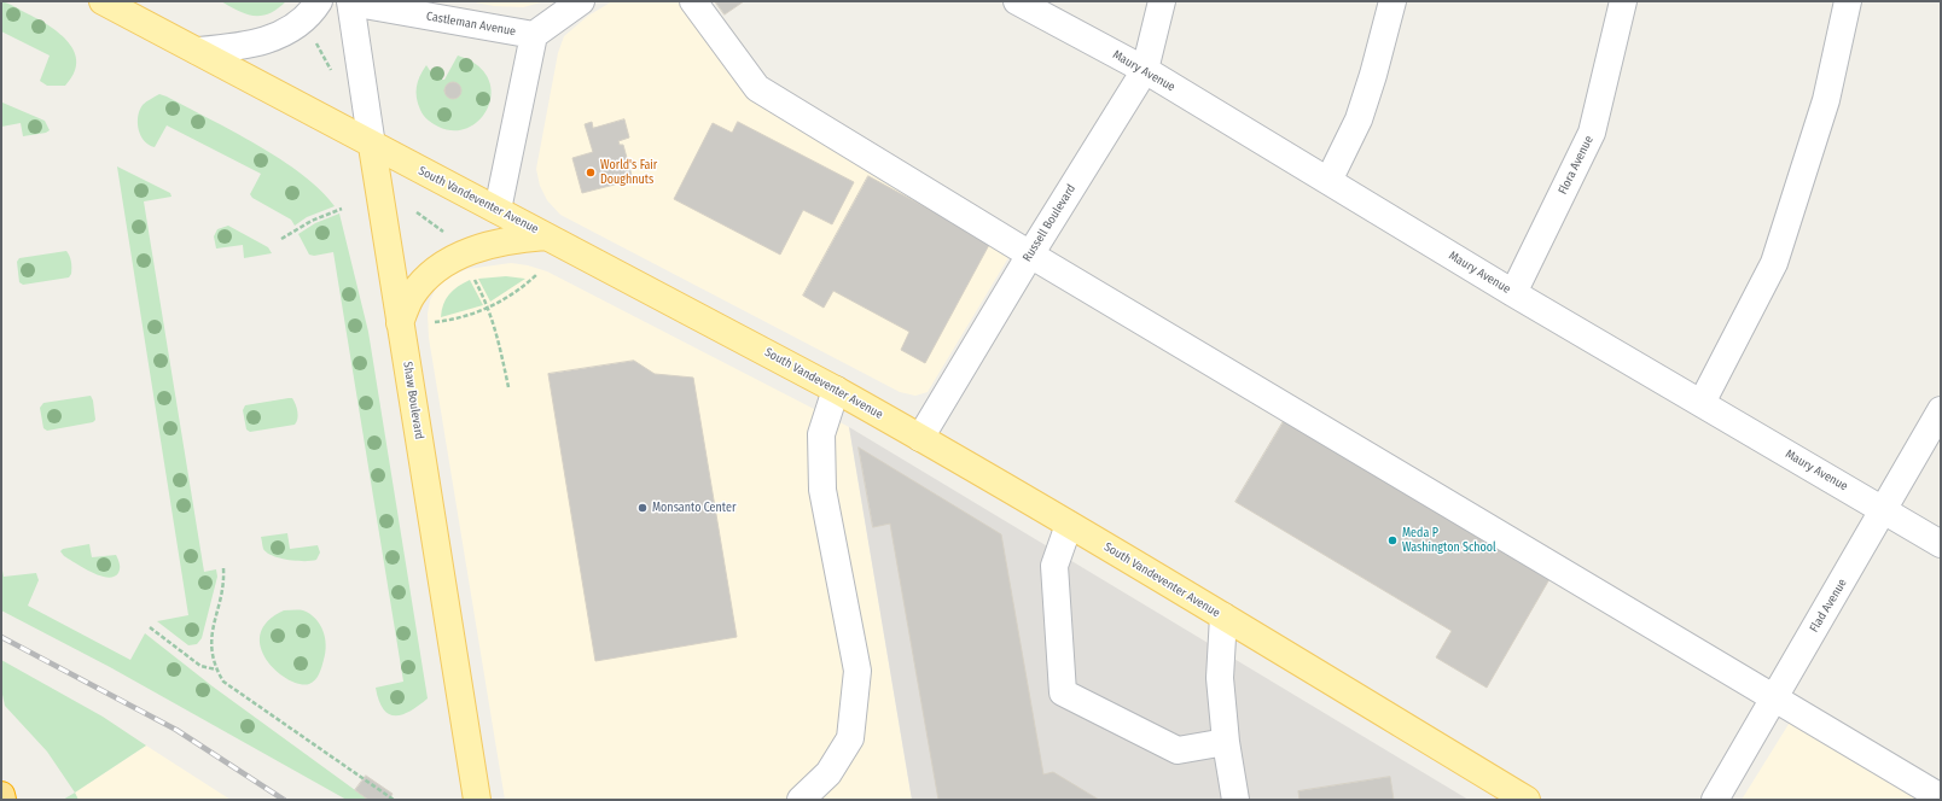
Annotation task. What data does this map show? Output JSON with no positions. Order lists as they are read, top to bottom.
{
  "streets": {
    "main road": ["South Vandeventer Avenue", "Shaw Boulevard"],
    "street": [
      "Castleman Avenue",
      "Maury Avenue",
      "Flora Avenue",
      "Russell Boulevard",
      "Flad Avenue"
    ]
  },
  "crossings": [
    ["Castleman Avenue", "Shaw Boulevard"],
    ["Maury Avenue", "Flora Avenue"],
    ["Maury Avenue", "Russell Boulevard"],
    ["Maury Avenue", "Flad Avenue"],
    ["South Vandeventer Avenue", "Russell Boulevard"],
    ["South Vandeventer Avenue", "Shaw Boulevard"]
  ],
  "places": ["World's Fair Doughnuts", "Monsanto Center", "Meda P Washington School"]
}
